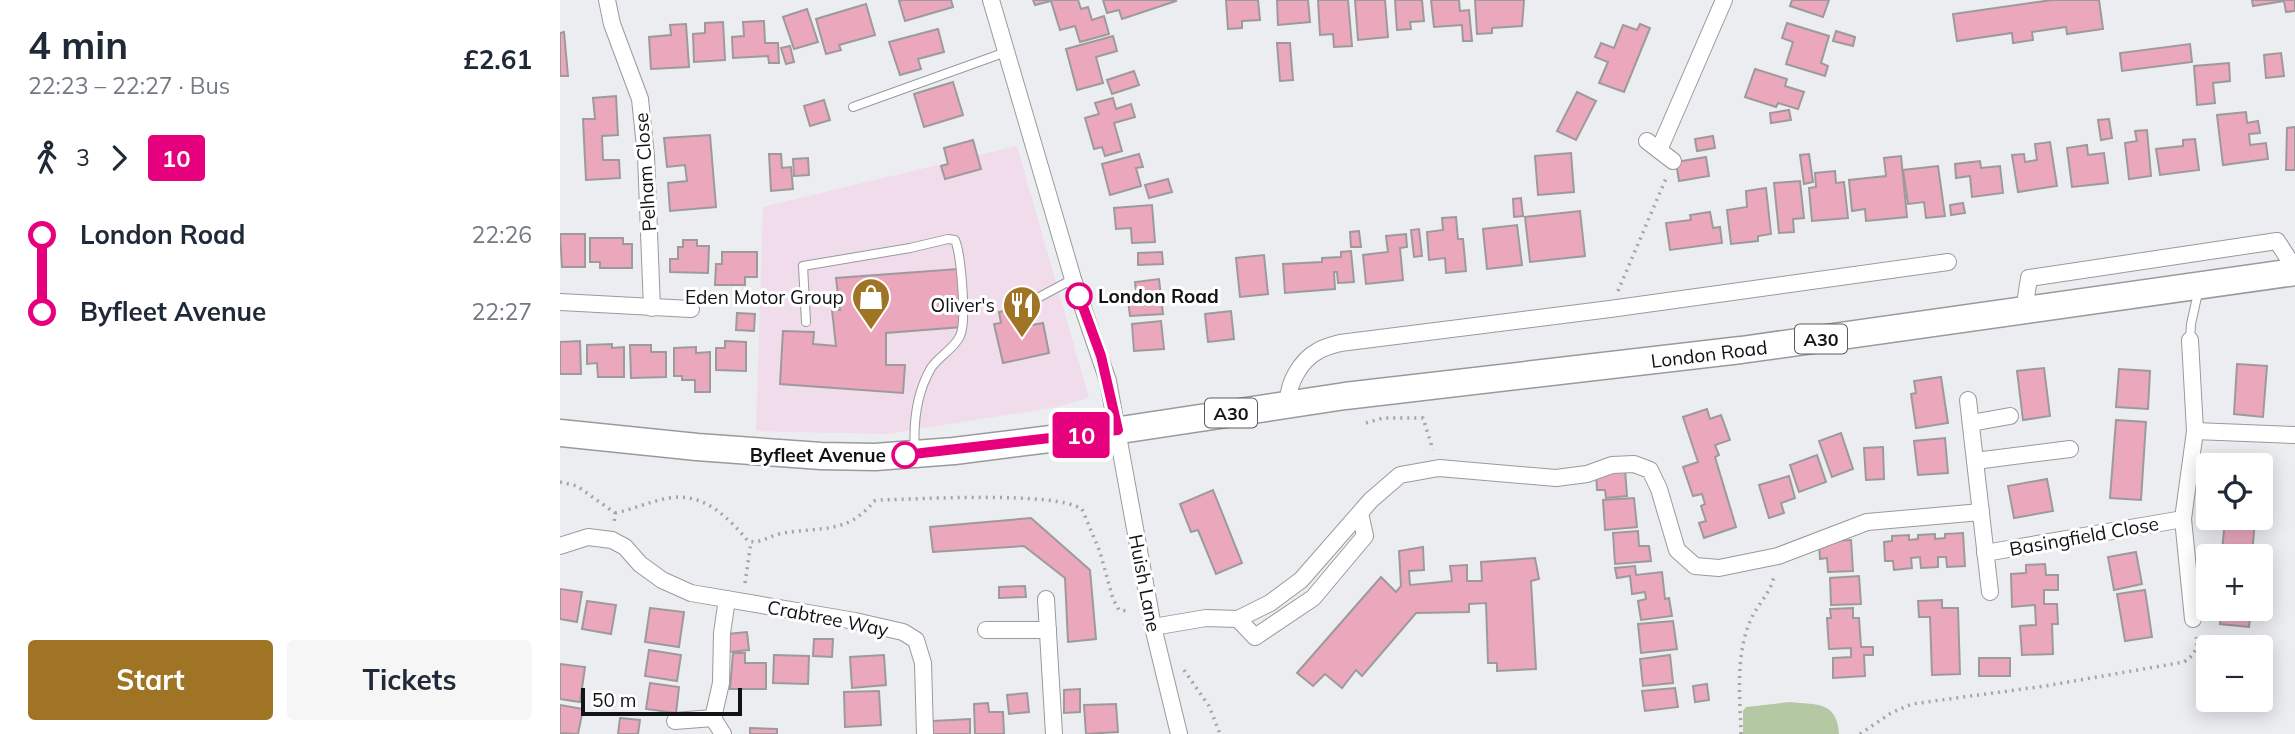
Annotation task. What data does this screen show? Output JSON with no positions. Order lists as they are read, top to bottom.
{
  "streets": {
    "main road": ["A30", "London Road"],
    "street": [
      "Pelham Close",
      "Basingfield Close",
      "Huish Lane",
      "Crabtree Way"
    ]
  },
  "crossings": [
    ["London Road", "Huish Lane"]
  ],
  "places": {
    "other": ["London Road", "Byfleet Avenue"],
    "shop": ["Eden Motor Group"],
    "restaurant": ["Oliver's"]
  },
  "lines": ["bus line 10"],
  "scale_bar": "50 m",
  "page": {
    "heading": ["4 min", "22:23 – 22:27 · Bus", "£2.61"],
    "on_map": "10",
    "legs": ["3", "10"],
    "list": [
      {
        "name": "London Road",
        "value": "22:26"
      },
      {
        "name": "Byfleet Avenue",
        "value": "22:27"
      }
    ],
    "map_buttons": ["+", "−"],
    "buttons": ["Start", "Tickets"],
    "scale": "50 m"
  }
}
